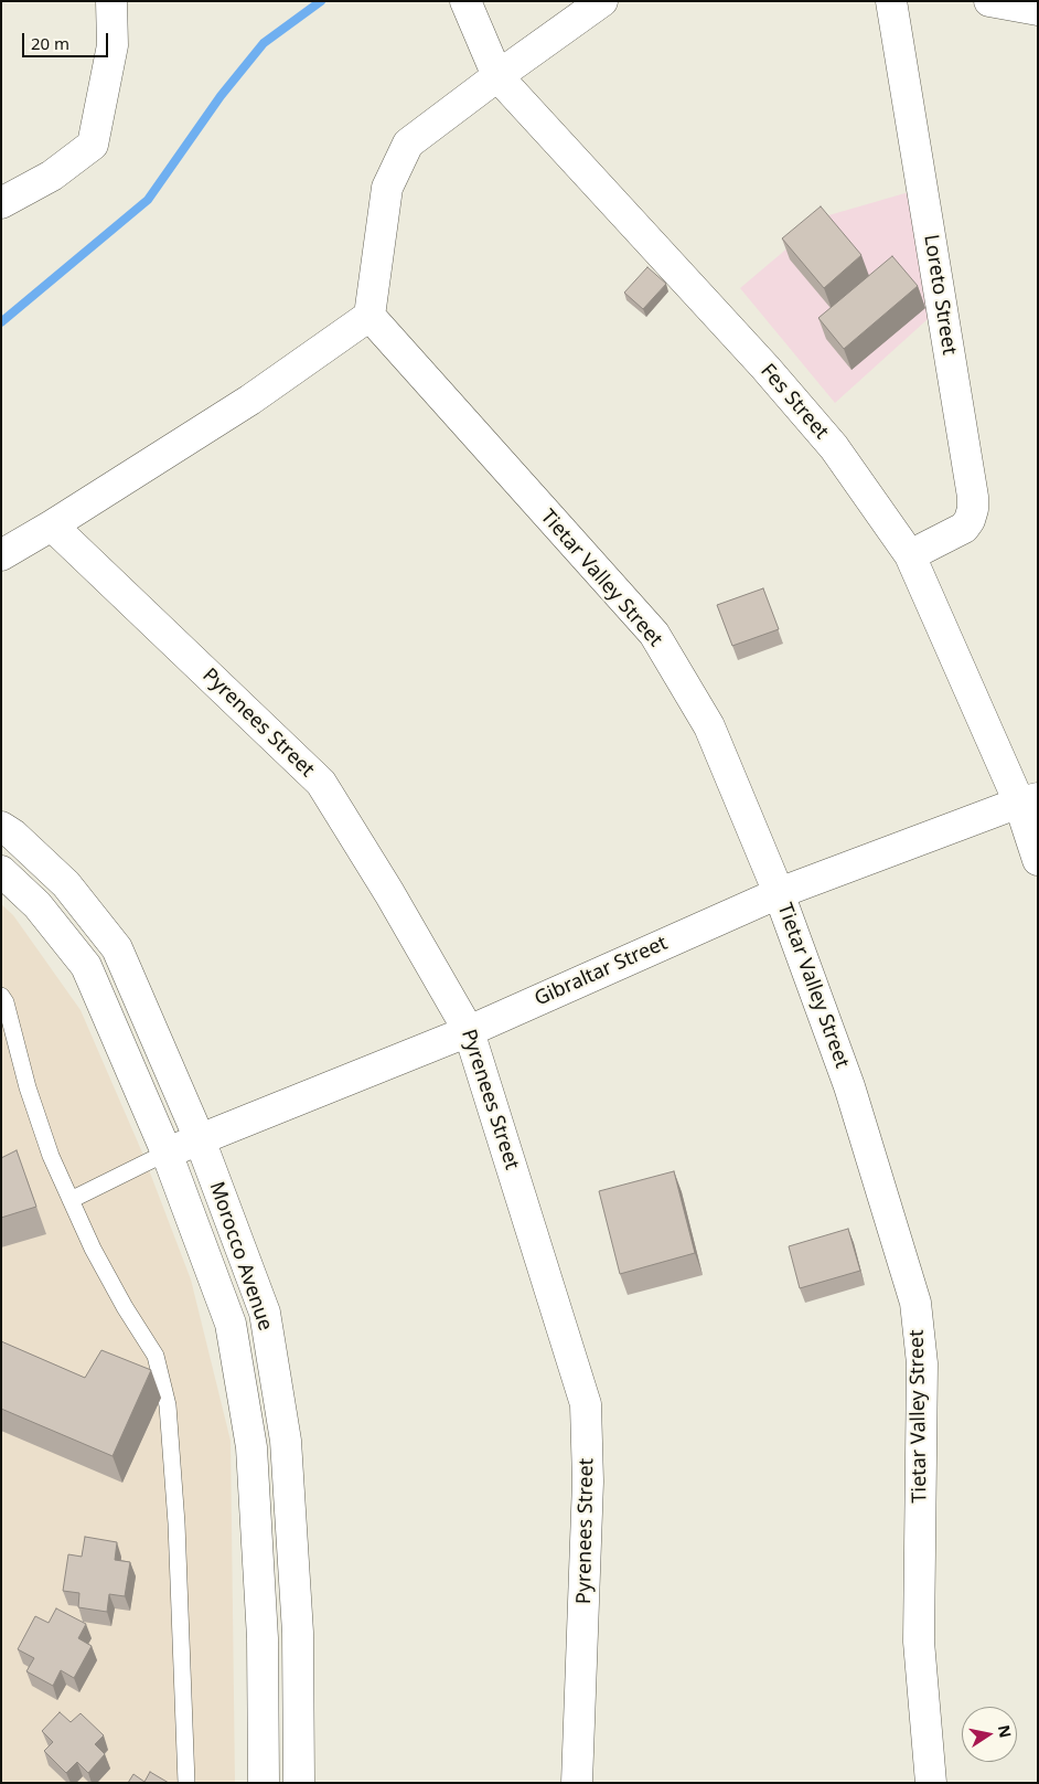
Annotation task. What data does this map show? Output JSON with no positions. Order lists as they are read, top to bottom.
{
  "streets": {
    "street": [
      "Loreto Street",
      "Fes Street",
      "Tietar Valley Street",
      "Pyrenees Street",
      "Gibraltar Street",
      "Morocco Avenue"
    ]
  },
  "crossings": [
    ["Loreto Street", "Fes Street"],
    ["Fes Street", "Gibraltar Street"],
    ["Tietar Valley Street", "Gibraltar Street"],
    ["Pyrenees Street", "Gibraltar Street"],
    ["Gibraltar Street", "Morocco Avenue"]
  ],
  "scale_bar": "20 m",
  "north": "right"
}
